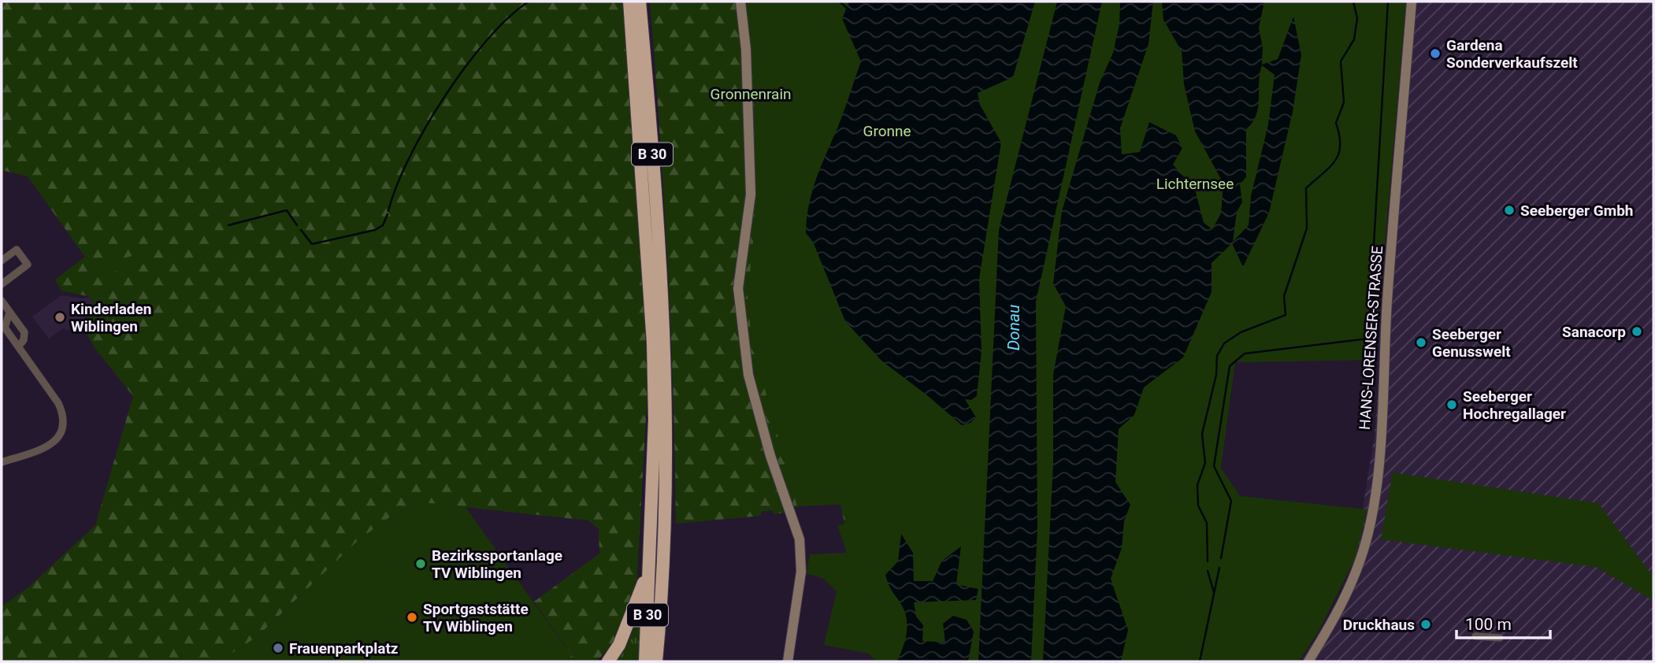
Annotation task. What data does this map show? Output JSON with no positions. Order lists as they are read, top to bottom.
{
  "streets": {
    "highway": ["B 30"],
    "street": ["HANS-LORENSER-STRASSE"]
  },
  "water": ["Donau"],
  "parks": ["Gronnenrain", "Gronne", "Lichternsee"],
  "places": [
    "Gardena Sonderverkaufszelt",
    "Seeberger Gmbh",
    "Kinderladen Wiblingen",
    "Sanacorp",
    "Seeberger Genusswelt",
    "Seeberger Hochregallager",
    "Bezirkssportanlage TV Wiblingen",
    "Sportgaststätte TV Wiblingen",
    "Druckhaus",
    "Frauenparkplatz"
  ],
  "scale_bar": "100 m"
}
